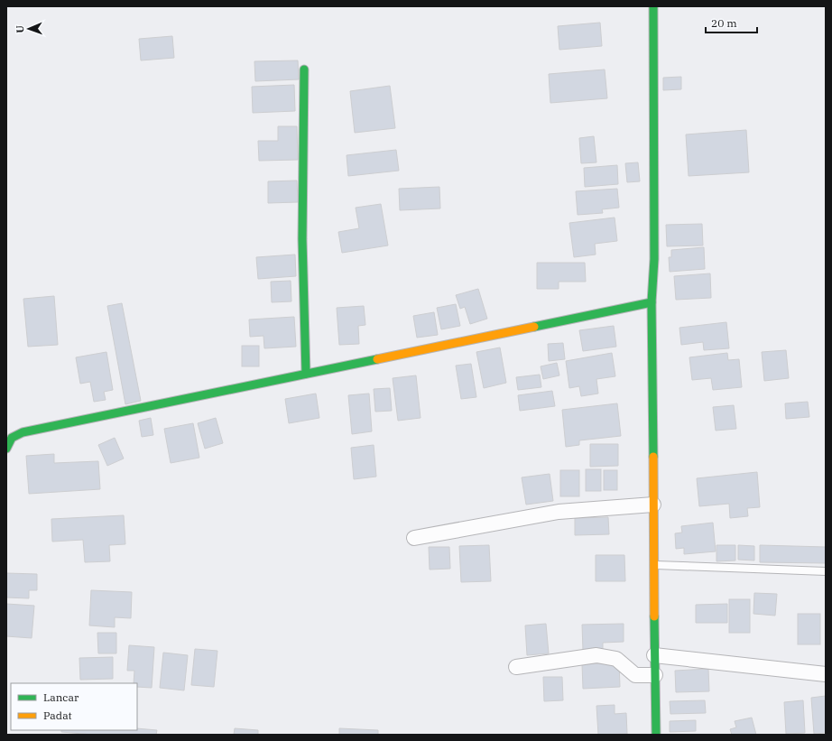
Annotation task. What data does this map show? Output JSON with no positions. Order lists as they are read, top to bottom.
{
  "legend": ["Lancar", "Padat"],
  "scale_bar": "20 m",
  "north": "left"
}
